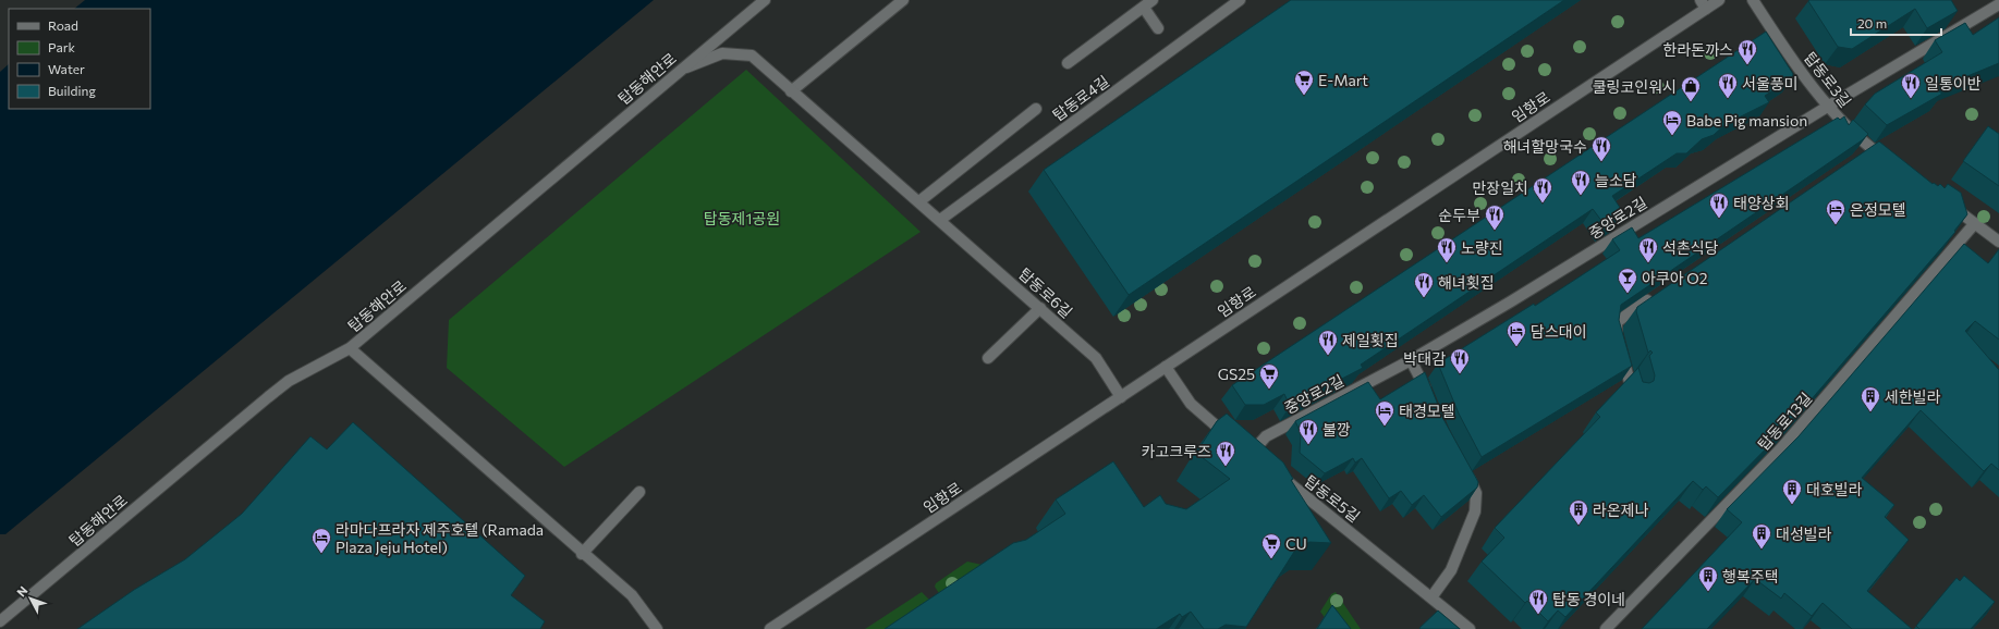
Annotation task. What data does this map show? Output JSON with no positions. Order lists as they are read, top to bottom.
{
  "streets": {
    "street": [
      "탑동해안로",
      "탑동로3길",
      "탑동로4길",
      "임항로",
      "중앙로2길",
      "탑동로6길",
      "탑동로13길",
      "탑동로5길"
    ]
  },
  "crossings": [
    ["탑동해안로", "탑동로6길"],
    ["탑동로3길", "중앙로2길"],
    ["탑동로4길", "탑동로6길"],
    ["임항로", "탑동로6길"]
  ],
  "parks": ["탑동제1공원"],
  "places": {
    "restaurant": [
      "한라돈까스",
      "서울풍미",
      "일통이반",
      "해녀할망국수",
      "늘소담",
      "만장일치",
      "태양상회",
      "순두부",
      "노량진",
      "석촌식당",
      "해녀횟집",
      "제일횟집",
      "박대감",
      "불깡",
      "카고크루즈",
      "탑동 경이네"
    ],
    "supermarket": ["E-Mart", "GS25", "CU"],
    "shop": ["쿨링코인워시"],
    "hotel": [
      "Babe Pig mansion",
      "은정모텔",
      "담스대이",
      "태경모텔",
      "라마다프라자 제주호텔 (Ramada Plaza Jeju Hotel)"
    ],
    "bar": ["아쿠아 O2"],
    "building": [
      "세한빌라",
      "대호빌라",
      "라온제나",
      "대성빌라",
      "행복주택"
    ]
  },
  "legend": [
    "Road",
    "Park",
    "Water",
    "Building"
  ],
  "scale_bar": "20 m",
  "north": "top left"
}
